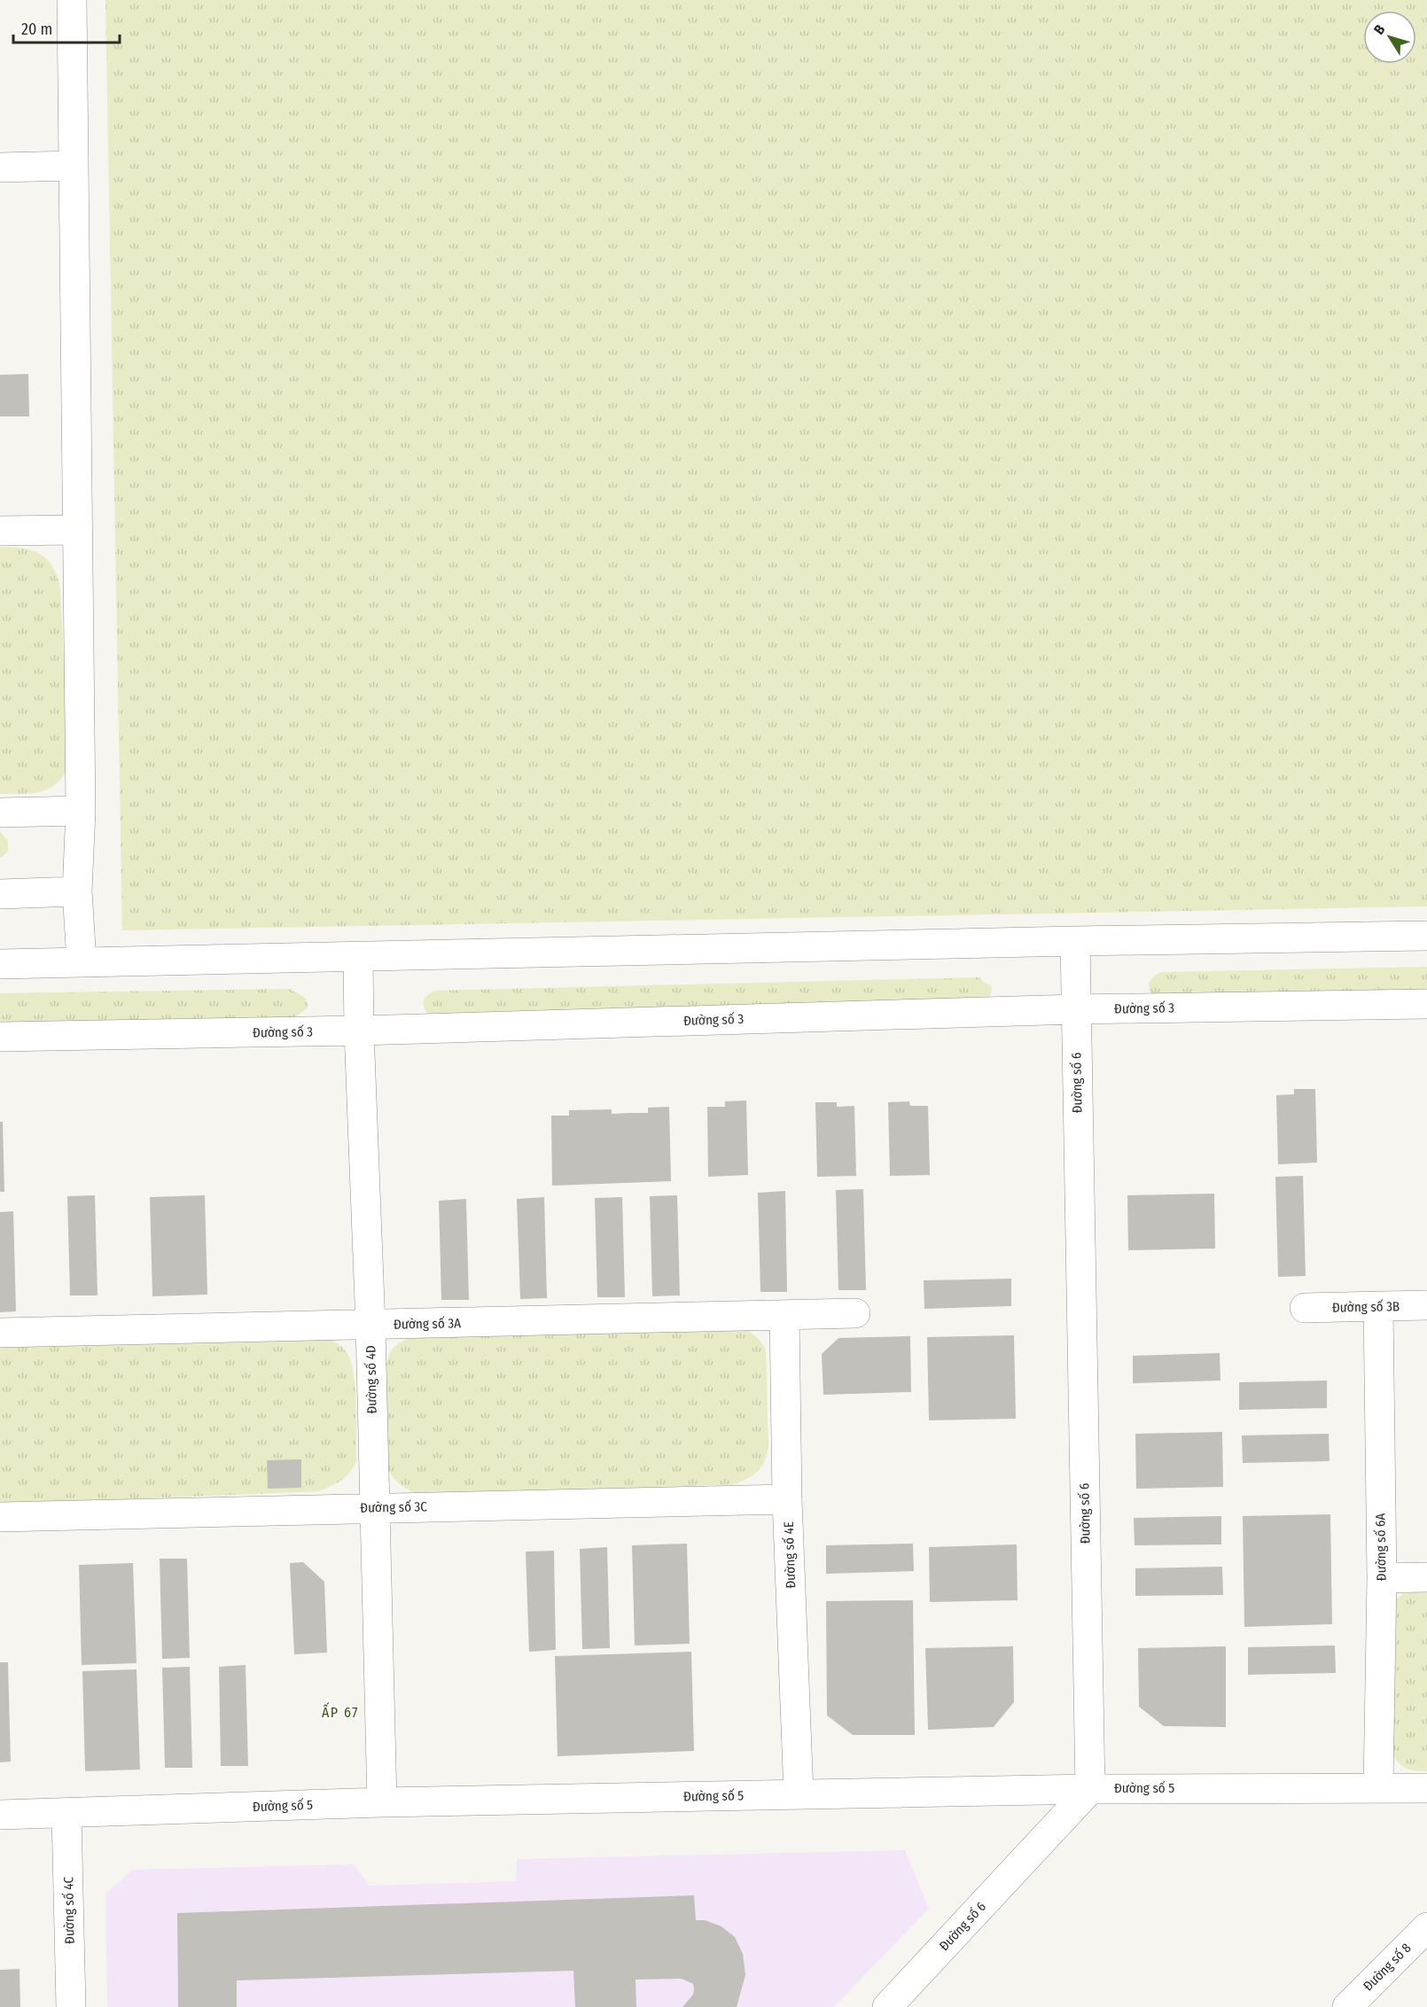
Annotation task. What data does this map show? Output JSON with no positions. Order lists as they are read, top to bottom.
{
  "streets": {
    "street": [
      "Đường số 3",
      "Đường số 6",
      "Đường số 3B",
      "Đường số 3A",
      "Đường số 4D",
      "Đường số 3C",
      "Đường số 6A",
      "Đường số 4E",
      "Đường số 5",
      "Đường số 4C",
      "Đường số 8"
    ]
  },
  "crossings": [
    ["Đường số 3", "Đường số 6"],
    ["Đường số 3", "Đường số 4D"],
    ["Đường số 6", "Đường số 5"],
    ["Đường số 3B", "Đường số 6A"],
    ["Đường số 3A", "Đường số 4D"],
    ["Đường số 3A", "Đường số 4E"],
    ["Đường số 4D", "Đường số 3C"],
    ["Đường số 4D", "Đường số 5"],
    ["Đường số 3C", "Đường số 4E"],
    ["Đường số 6A", "Đường số 5"],
    ["Đường số 4E", "Đường số 5"],
    ["Đường số 5", "Đường số 4C"]
  ],
  "districts": ["ẤP 67"],
  "scale_bar": "20 m",
  "north": "top left"
}
